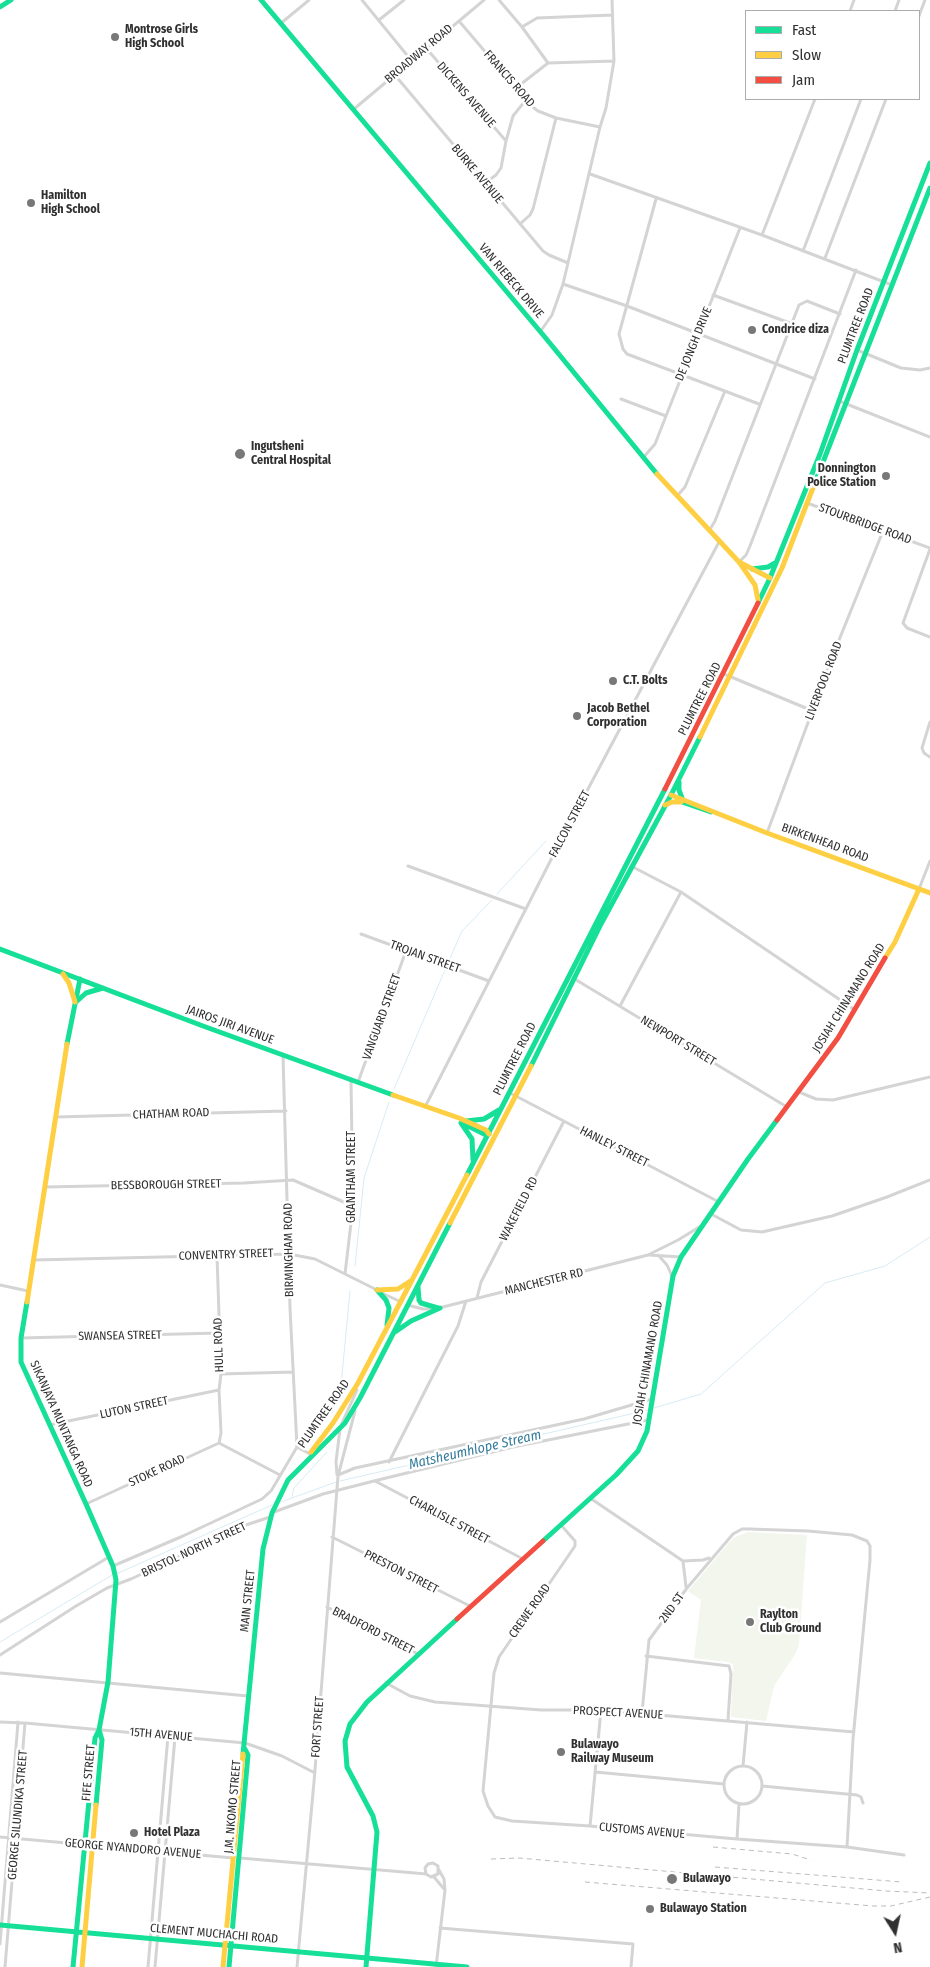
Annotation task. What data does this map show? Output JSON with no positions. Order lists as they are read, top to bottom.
{
  "streets": {
    "main road": [
      "VAN RIEBECK DRIVE",
      "PLUMTREE ROAD",
      "BIRKENHEAD ROAD",
      "JOSIAH CHINAMANO ROAD",
      "JAIROS JIRI AVENUE",
      "SIKANJAYA MUNTANGA ROAD",
      "MAIN STREET",
      "FIFE STREET",
      "J.M. NKOMO STREET",
      "CLEMENT MUCHACHI ROAD"
    ],
    "street": [
      "BROADWAY ROAD",
      "FRANCIS ROAD",
      "DICKENS AVENUE",
      "BURKE AVENUE",
      "DE JONGH DRIVE",
      "STOURBRIDGE ROAD",
      "LIVERPOOL ROAD",
      "FALCON STREET",
      "TROJAN STREET",
      "VANGUARD STREET",
      "NEWPORT STREET",
      "CHATHAM ROAD",
      "HANLEY STREET",
      "GRANTHAM STREET",
      "BESSBOROUGH STREET",
      "WAKEFIELD RD",
      "BIRMINGHAM ROAD",
      "CONVENTRY STREET",
      "MANCHESTER RD",
      "SWANSEA STREET",
      "HULL ROAD",
      "LUTON STREET",
      "STOKE ROAD",
      "CHARLISLE STREET",
      "BRISTOL NORTH STREET",
      "PRESTON STREET",
      "2ND ST",
      "CREWE ROAD",
      "BRADFORD STREET",
      "PROSPECT AVENUE",
      "FORT STREET",
      "15TH AVENUE",
      "GEORGE SILUNDIKA STREET",
      "CUSTOMS AVENUE",
      "GEORGE NYANDORO AVENUE"
    ]
  },
  "crossings": [
    ["BROADWAY ROAD", "FRANCIS ROAD"],
    ["BROADWAY ROAD", "DICKENS AVENUE"],
    ["BROADWAY ROAD", "BURKE AVENUE"],
    ["BROADWAY ROAD", "VAN RIEBECK DRIVE"],
    ["VAN RIEBECK DRIVE", "PLUMTREE ROAD"],
    ["VAN RIEBECK DRIVE", "DE JONGH DRIVE"],
    ["VAN RIEBECK DRIVE", "FALCON STREET"],
    ["PLUMTREE ROAD", "STOURBRIDGE ROAD"],
    ["PLUMTREE ROAD", "BIRKENHEAD ROAD"],
    ["PLUMTREE ROAD", "NEWPORT STREET"],
    ["PLUMTREE ROAD", "HANLEY STREET"],
    ["PLUMTREE ROAD", "CONVENTRY STREET"],
    ["PLUMTREE ROAD", "MAIN STREET"],
    ["STOURBRIDGE ROAD", "LIVERPOOL ROAD"],
    ["LIVERPOOL ROAD", "BIRKENHEAD ROAD"],
    ["FALCON STREET", "TROJAN STREET"],
    ["FALCON STREET", "JAIROS JIRI AVENUE"],
    ["BIRKENHEAD ROAD", "JOSIAH CHINAMANO ROAD"],
    ["TROJAN STREET", "VANGUARD STREET"],
    ["JOSIAH CHINAMANO ROAD", "NEWPORT STREET"],
    ["JOSIAH CHINAMANO ROAD", "HANLEY STREET"],
    ["JOSIAH CHINAMANO ROAD", "CHARLISLE STREET"],
    ["JOSIAH CHINAMANO ROAD", "BRISTOL NORTH STREET"],
    ["JOSIAH CHINAMANO ROAD", "PRESTON STREET"],
    ["JOSIAH CHINAMANO ROAD", "CREWE ROAD"],
    ["JOSIAH CHINAMANO ROAD", "BRADFORD STREET"],
    ["JOSIAH CHINAMANO ROAD", "PROSPECT AVENUE"],
    ["JOSIAH CHINAMANO ROAD", "GEORGE NYANDORO AVENUE"],
    ["JOSIAH CHINAMANO ROAD", "CLEMENT MUCHACHI ROAD"],
    ["VANGUARD STREET", "JAIROS JIRI AVENUE"],
    ["JAIROS JIRI AVENUE", "GRANTHAM STREET"],
    ["JAIROS JIRI AVENUE", "BIRMINGHAM ROAD"],
    ["JAIROS JIRI AVENUE", "SIKANJAYA MUNTANGA ROAD"],
    ["CHATHAM ROAD", "BIRMINGHAM ROAD"],
    ["CHATHAM ROAD", "SIKANJAYA MUNTANGA ROAD"],
    ["HANLEY STREET", "WAKEFIELD RD"],
    ["GRANTHAM STREET", "CONVENTRY STREET"],
    ["BESSBOROUGH STREET", "BIRMINGHAM ROAD"],
    ["BESSBOROUGH STREET", "SIKANJAYA MUNTANGA ROAD"],
    ["WAKEFIELD RD", "MANCHESTER RD"],
    ["BIRMINGHAM ROAD", "CONVENTRY STREET"],
    ["CONVENTRY STREET", "MANCHESTER RD"],
    ["CONVENTRY STREET", "HULL ROAD"],
    ["CONVENTRY STREET", "SIKANJAYA MUNTANGA ROAD"],
    ["SWANSEA STREET", "HULL ROAD"],
    ["SWANSEA STREET", "SIKANJAYA MUNTANGA ROAD"],
    ["HULL ROAD", "LUTON STREET"],
    ["HULL ROAD", "STOKE ROAD"],
    ["LUTON STREET", "SIKANJAYA MUNTANGA ROAD"],
    ["SIKANJAYA MUNTANGA ROAD", "STOKE ROAD"],
    ["SIKANJAYA MUNTANGA ROAD", "BRISTOL NORTH STREET"],
    ["SIKANJAYA MUNTANGA ROAD", "15TH AVENUE"],
    ["SIKANJAYA MUNTANGA ROAD", "FIFE STREET"],
    ["CHARLISLE STREET", "BRISTOL NORTH STREET"],
    ["BRISTOL NORTH STREET", "MAIN STREET"],
    ["BRISTOL NORTH STREET", "FORT STREET"],
    ["PRESTON STREET", "FORT STREET"],
    ["MAIN STREET", "15TH AVENUE"],
    ["MAIN STREET", "J.M. NKOMO STREET"],
    ["2ND ST", "PROSPECT AVENUE"],
    ["CREWE ROAD", "PROSPECT AVENUE"],
    ["CREWE ROAD", "CUSTOMS AVENUE"],
    ["BRADFORD STREET", "FORT STREET"],
    ["PROSPECT AVENUE", "CUSTOMS AVENUE"],
    ["FORT STREET", "15TH AVENUE"],
    ["FORT STREET", "GEORGE NYANDORO AVENUE"],
    ["FORT STREET", "CLEMENT MUCHACHI ROAD"],
    ["15TH AVENUE", "FIFE STREET"],
    ["15TH AVENUE", "J.M. NKOMO STREET"],
    ["15TH AVENUE", "GEORGE SILUNDIKA STREET"],
    ["FIFE STREET", "GEORGE NYANDORO AVENUE"],
    ["FIFE STREET", "CLEMENT MUCHACHI ROAD"],
    ["J.M. NKOMO STREET", "GEORGE NYANDORO AVENUE"],
    ["J.M. NKOMO STREET", "CLEMENT MUCHACHI ROAD"],
    ["GEORGE SILUNDIKA STREET", "GEORGE NYANDORO AVENUE"],
    ["GEORGE SILUNDIKA STREET", "CLEMENT MUCHACHI ROAD"]
  ],
  "water": ["Matsheumhlope Stream"],
  "places": [
    "Montrose Girls High School",
    "Hamilton High School",
    "Condrice diza",
    "Ingutsheni Central Hospital",
    "Donnington Police Station",
    "C.T. Bolts",
    "Jacob Bethel Corporation",
    "Raylton Club Ground",
    "Bulawayo Railway Museum",
    "Hotel Plaza",
    "Bulawayo",
    "Bulawayo Station"
  ],
  "legend": ["Fast", "Slow", "Jam"],
  "north": "bottom"
}
